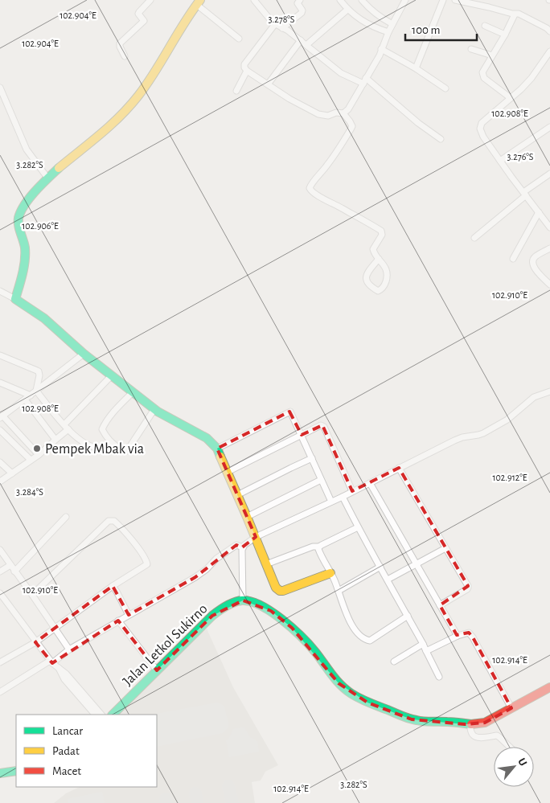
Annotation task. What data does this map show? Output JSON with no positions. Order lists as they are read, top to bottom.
{
  "streets": {
    "street": ["Jalan Letkol Sukirno"]
  },
  "places": ["Pempek Mbak via"],
  "legend": ["Lancar", "Padat", "Macet"],
  "scale_bar": "100 m",
  "north": "top right",
  "coordinates": [
    "102.904°E",
    "3.278°S",
    "102.908°E",
    "3.276°S",
    "3.282°S",
    "102.906°E",
    "102.910°E",
    "102.912°E",
    "3.284°S",
    "102.914°E"
  ]
}
